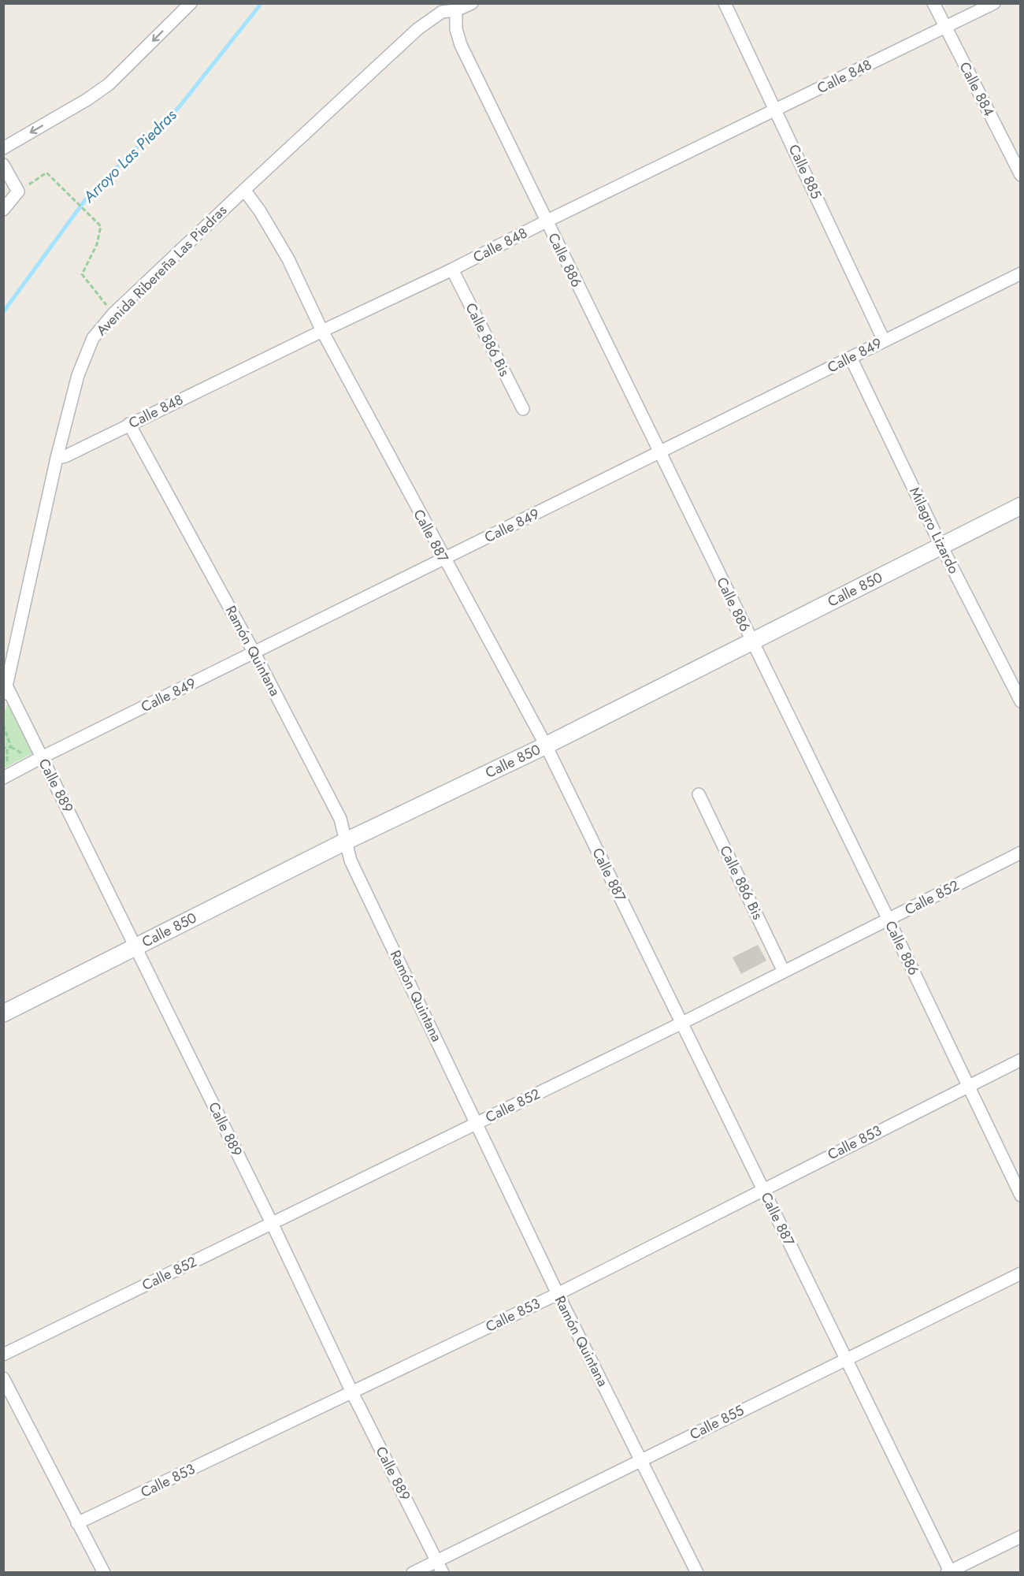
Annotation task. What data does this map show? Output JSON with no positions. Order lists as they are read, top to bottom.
{
  "streets": {
    "main road": ["Calle 850"],
    "street": [
      "Calle 848",
      "Calle 884",
      "Calle 885",
      "Calle 886",
      "Avenida Ribereña Las Piedras",
      "Calle 886 Bis",
      "Calle 849",
      "Milagro Lizardo",
      "Calle 887",
      "Ramón Quintana",
      "Calle 889",
      "Calle 852",
      "Calle 853",
      "Calle 855"
    ]
  },
  "crossings": [
    ["Calle 848", "Calle 884"],
    ["Calle 848", "Calle 885"],
    ["Calle 848", "Calle 886"],
    ["Calle 848", "Avenida Ribereña Las Piedras"],
    ["Calle 848", "Calle 886 Bis"],
    ["Calle 848", "Calle 887"],
    ["Calle 848", "Ramón Quintana"],
    ["Calle 885", "Calle 849"],
    ["Calle 886", "Avenida Ribereña Las Piedras"],
    ["Calle 886", "Calle 849"],
    ["Calle 886", "Calle 850"],
    ["Calle 886", "Calle 852"],
    ["Calle 886", "Calle 853"],
    ["Avenida Ribereña Las Piedras", "Calle 887"],
    ["Avenida Ribereña Las Piedras", "Calle 889"],
    ["Calle 886 Bis", "Calle 852"],
    ["Calle 849", "Milagro Lizardo"],
    ["Calle 849", "Calle 887"],
    ["Calle 849", "Ramón Quintana"],
    ["Calle 849", "Calle 889"],
    ["Milagro Lizardo", "Calle 850"],
    ["Calle 887", "Calle 850"],
    ["Calle 887", "Calle 852"],
    ["Calle 887", "Calle 853"],
    ["Calle 887", "Calle 855"],
    ["Calle 850", "Ramón Quintana"],
    ["Calle 850", "Calle 889"],
    ["Ramón Quintana", "Calle 852"],
    ["Ramón Quintana", "Calle 853"],
    ["Ramón Quintana", "Calle 855"],
    ["Calle 889", "Calle 852"],
    ["Calle 889", "Calle 853"],
    ["Calle 889", "Calle 855"]
  ],
  "water": ["Arroyo Las Piedras"]
}
